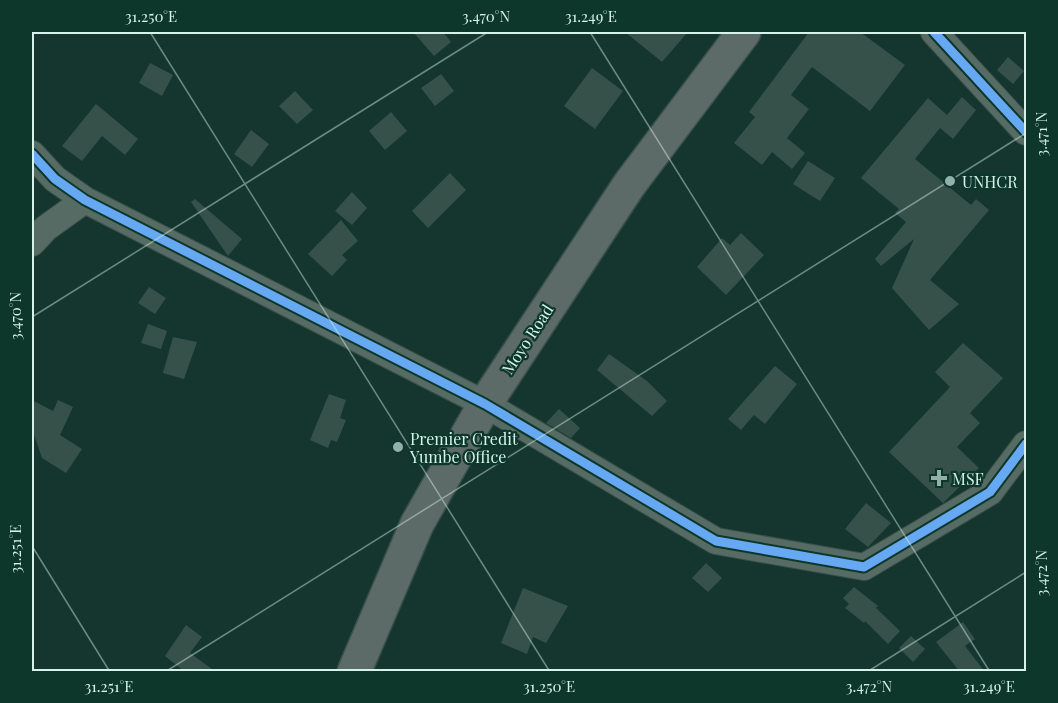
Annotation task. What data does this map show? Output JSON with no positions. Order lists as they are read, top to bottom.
{
  "streets": {
    "main road": ["Moyo Road"]
  },
  "places": {
    "other": ["UNHCR", "Premier Credit Yumbe Office"],
    "health": ["MSF"]
  },
  "coordinates": [
    "31.250°E",
    "3.470°N",
    "31.249°E",
    "3.471°N",
    "31.251°E",
    "3.472°N"
  ]
}
